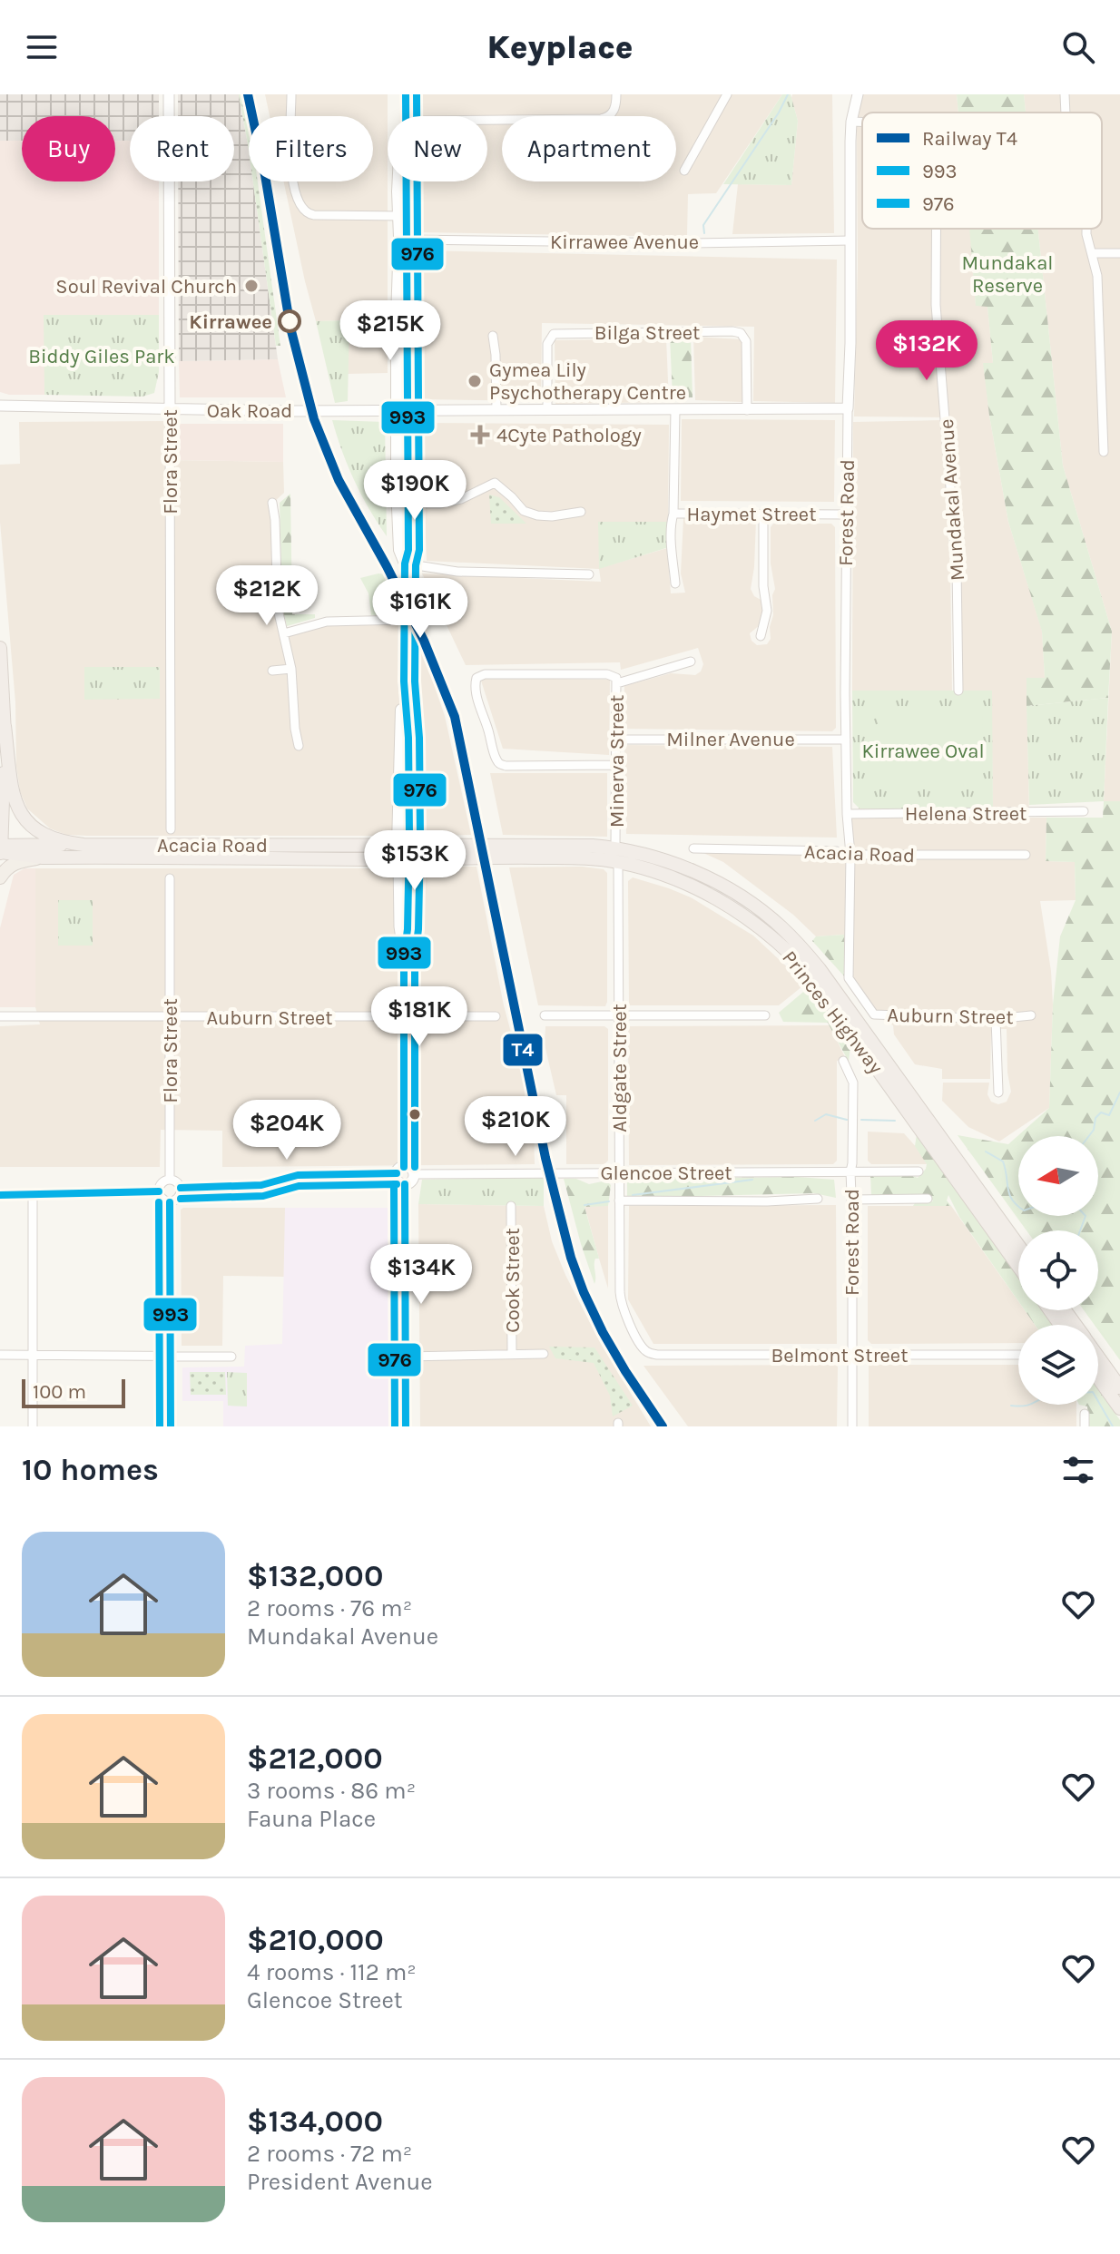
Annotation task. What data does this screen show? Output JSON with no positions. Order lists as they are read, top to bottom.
{
  "streets": {
    "highway": ["Acacia Road", "Princes Highway"],
    "street": [
      "Kirrawee Avenue",
      "Bilga Street",
      "Oak Road",
      "Flora Street",
      "Mundakal Avenue",
      "Forest Road",
      "Haymet Street",
      "Milner Avenue",
      "Minerva Street",
      "Helena Street",
      "Auburn Street",
      "Aldgate Street",
      "Glencoe Street",
      "Cook Street",
      "Belmont Street"
    ]
  },
  "crossings": [
    ["Kirrawee Avenue", "Forest Road"],
    ["Bilga Street", "Oak Road"],
    ["Oak Road", "Flora Street"],
    ["Oak Road", "Forest Road"],
    ["Oak Road", "Haymet Street"],
    ["Flora Street", "Auburn Street"],
    ["Mundakal Avenue", "Forest Road"],
    ["Forest Road", "Haymet Street"],
    ["Forest Road", "Milner Avenue"],
    ["Forest Road", "Helena Street"],
    ["Forest Road", "Acacia Road"],
    ["Forest Road", "Auburn Street"],
    ["Forest Road", "Glencoe Street"],
    ["Forest Road", "Belmont Street"],
    ["Milner Avenue", "Minerva Street"],
    ["Minerva Street", "Princes Highway"],
    ["Minerva Street", "Aldgate Street"],
    ["Acacia Road", "Princes Highway"],
    ["Princes Highway", "Aldgate Street"],
    ["Aldgate Street", "Glencoe Street"],
    ["Aldgate Street", "Belmont Street"]
  ],
  "parks": ["Mundakal Reserve", "Biddy Giles Park", "Kirrawee Oval"],
  "places": {
    "other": ["Soul Revival Church", "Kirrawee", "Gymea Lily Psychotherapy Centre"],
    "health": ["4Cyte Pathology"]
  },
  "lines": ["rail line T4", "transit line 993", "transit line 976"],
  "legend": ["Railway T4", "993", "976"],
  "scale_bar": "100 m",
  "north": "left",
  "page": {
    "header": "Keyplace",
    "chip": [
      "Buy",
      "Rent",
      "Filters",
      "New",
      "Apartment"
    ],
    "price": [
      "$215K",
      "$132K",
      "$190K",
      "$212K",
      "$161K",
      "$153K",
      "$181K",
      "$210K",
      "$204K",
      "$134K"
    ],
    "scale": "100 m",
    "heading": "10 homes",
    "list": [
      {
        "name": "$132,000",
        "note": "2 rooms · 76 m² · Mundakal Avenue"
      },
      {
        "name": "$212,000",
        "note": "3 rooms · 86 m² · Fauna Place"
      },
      {
        "name": "$210,000",
        "note": "4 rooms · 112 m² · Glencoe Street"
      },
      {
        "name": "$134,000",
        "note": "2 rooms · 72 m² · President Avenue"
      }
    ]
  }
}
